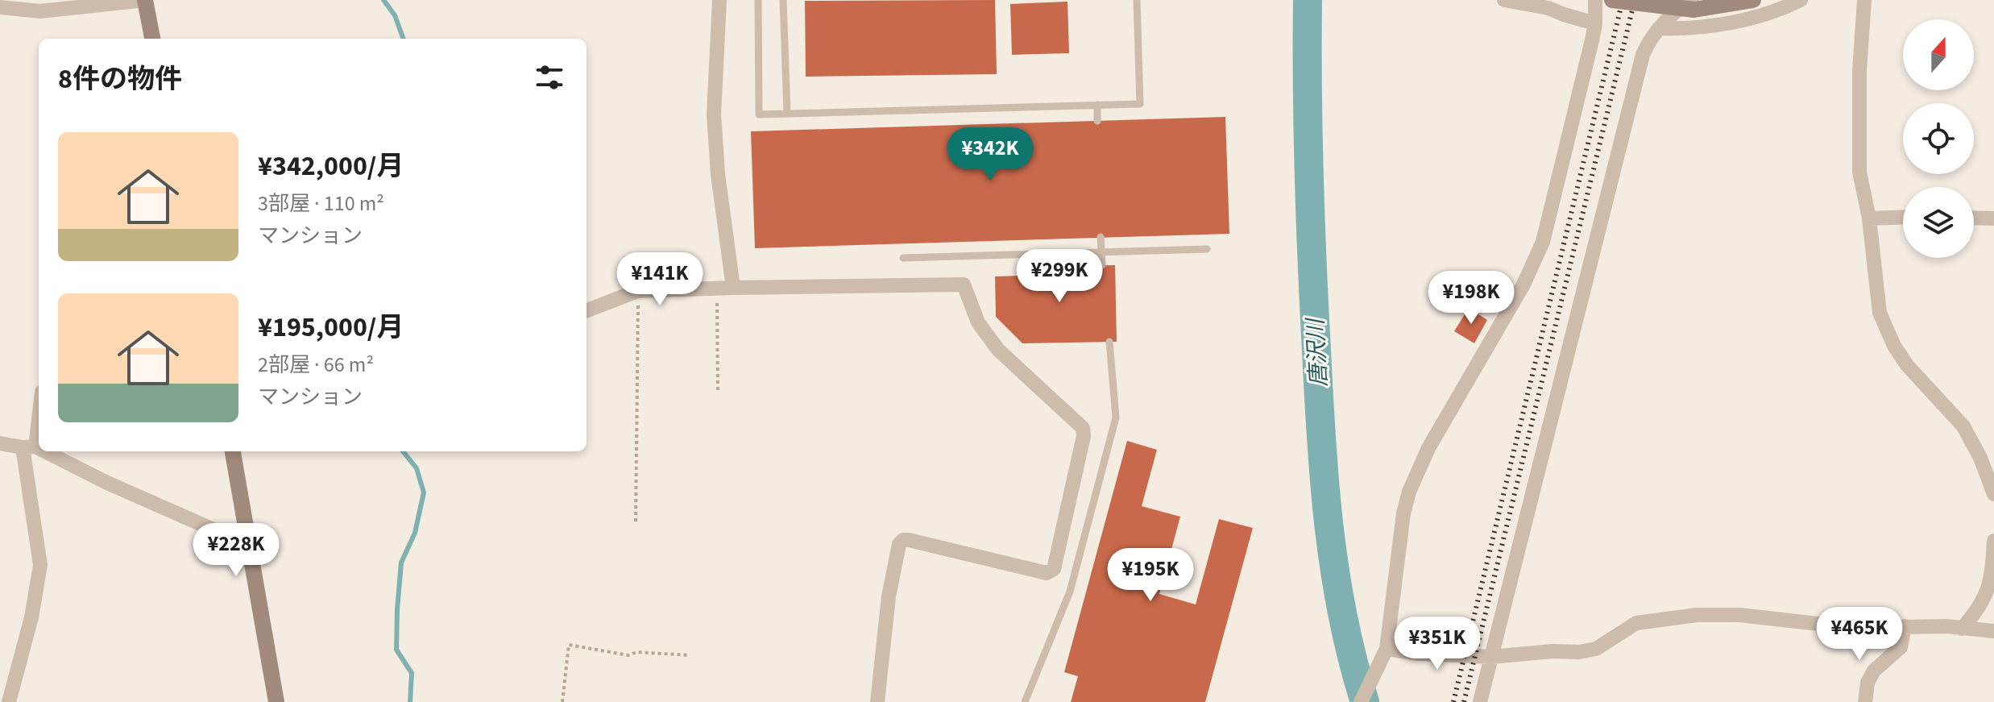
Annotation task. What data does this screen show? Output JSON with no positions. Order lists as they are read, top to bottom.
{
  "water": ["唐沢川"],
  "north": "top",
  "page": {
    "heading": "8件の物件",
    "list": [
      {
        "name": "¥342,000/月",
        "note": "3部屋 · 110 m² · マンション"
      },
      {
        "name": "¥195,000/月",
        "note": "2部屋 · 66 m² · マンション"
      }
    ],
    "price": [
      "¥342K",
      "¥299K",
      "¥141K",
      "¥198K",
      "¥228K",
      "¥195K",
      "¥465K",
      "¥351K"
    ]
  }
}
